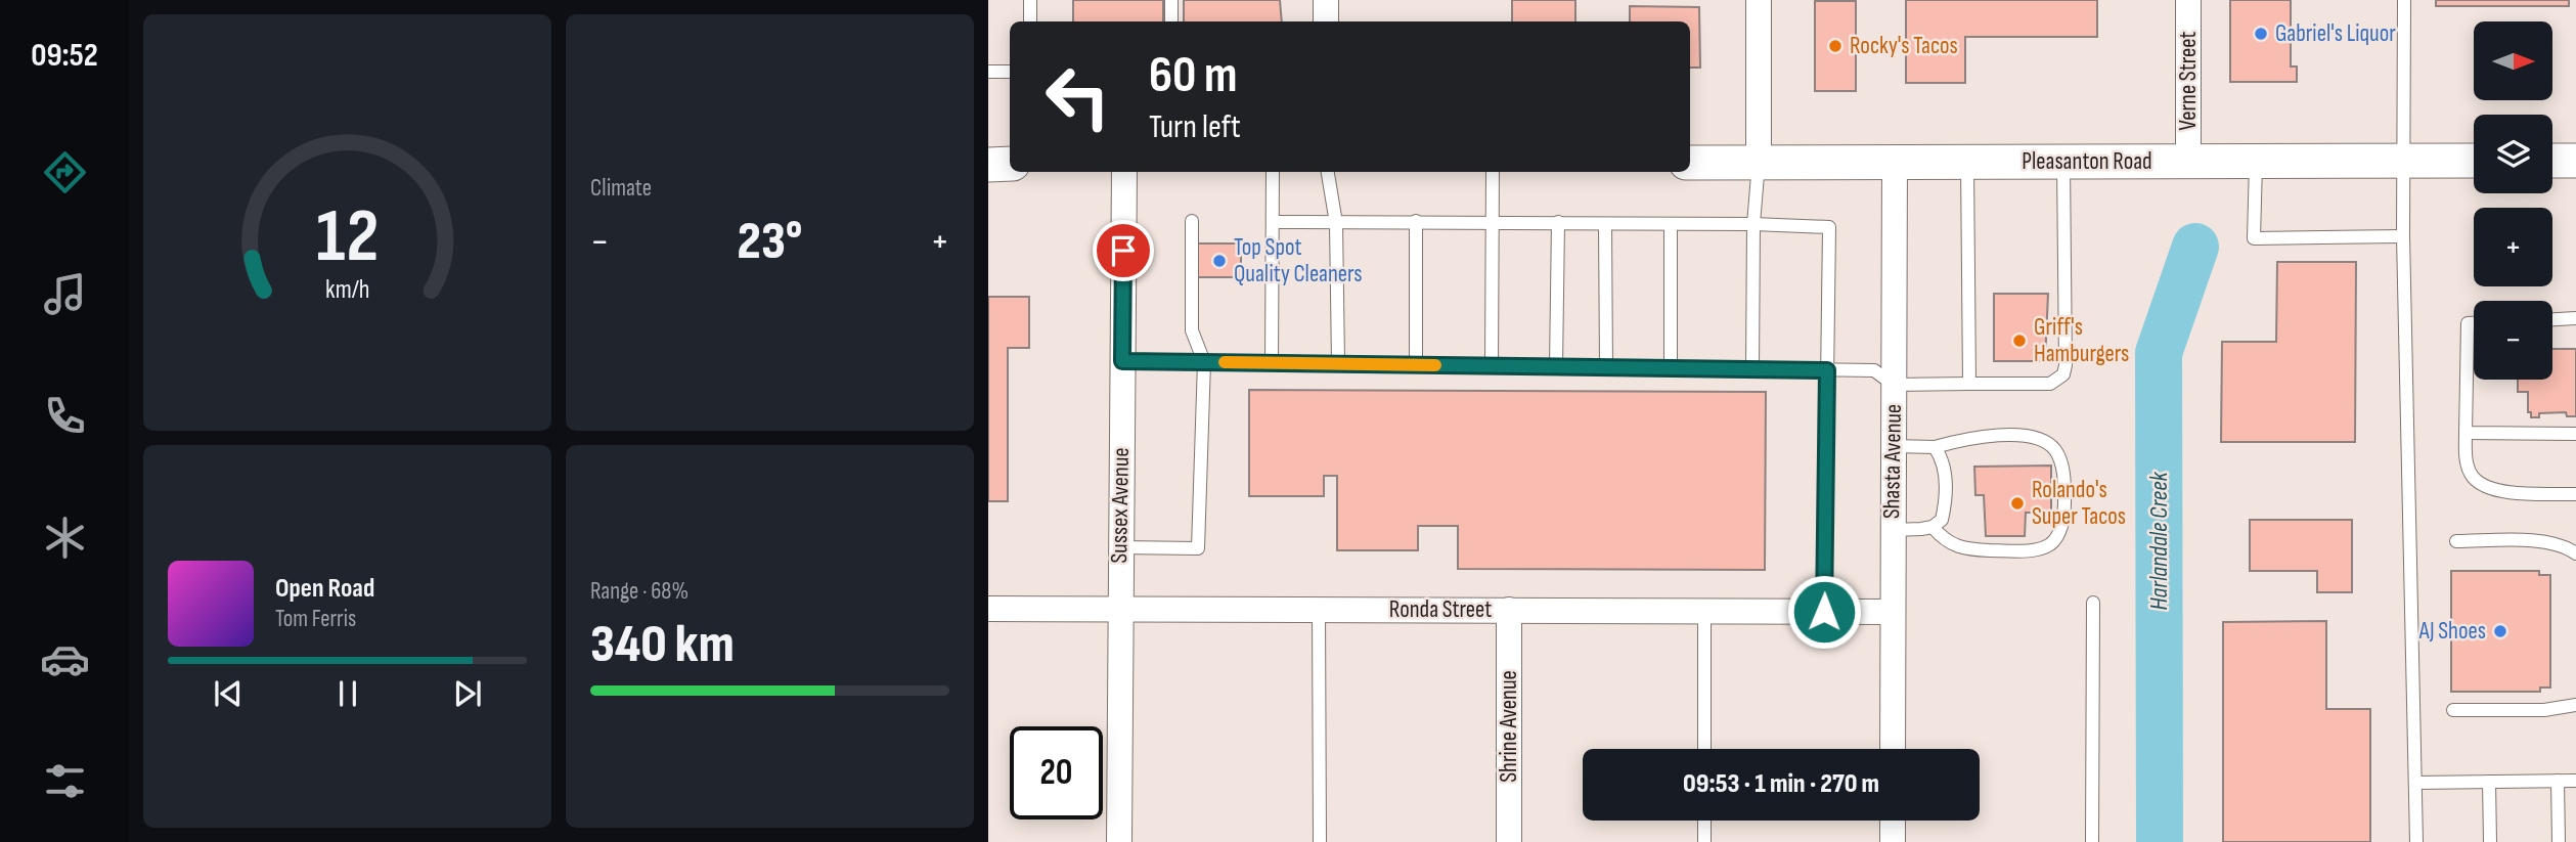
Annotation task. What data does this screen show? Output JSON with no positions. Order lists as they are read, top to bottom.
{
  "streets": {
    "main road": ["Pleasanton Road"],
    "street": [
      "Verne Street",
      "Shasta Avenue",
      "Sussex Avenue",
      "Ronda Street",
      "Shrine Avenue"
    ]
  },
  "crossings": [
    ["Verne Street", "Pleasanton Road"],
    ["Pleasanton Road", "Shasta Avenue"],
    ["Shasta Avenue", "Ronda Street"],
    ["Sussex Avenue", "Ronda Street"],
    ["Ronda Street", "Shrine Avenue"]
  ],
  "water": ["Harlandale Creek"],
  "places": [
    "Gabriel's Liquor",
    "Rocky's Tacos",
    "Top Spot Quality Cleaners",
    "Griff's Hamburgers",
    "Rolando's Super Tacos",
    "AJ Shoes"
  ],
  "north": "right",
  "page": {
    "tabs": "09:52",
    "tile": [
      "Climate",
      ["Range · 68%", "340 km"]
    ],
    "map_buttons": ["+", "−"],
    "turn": ["60 m", "Turn left"],
    "heat": ["−", "23°", "+"],
    "song": ["Open Road", "Tom Ferris"],
    "limit": "20",
    "trip": "09:53 · 1 min · 270 m",
    "gauge": ["12", "km/h"]
  }
}
